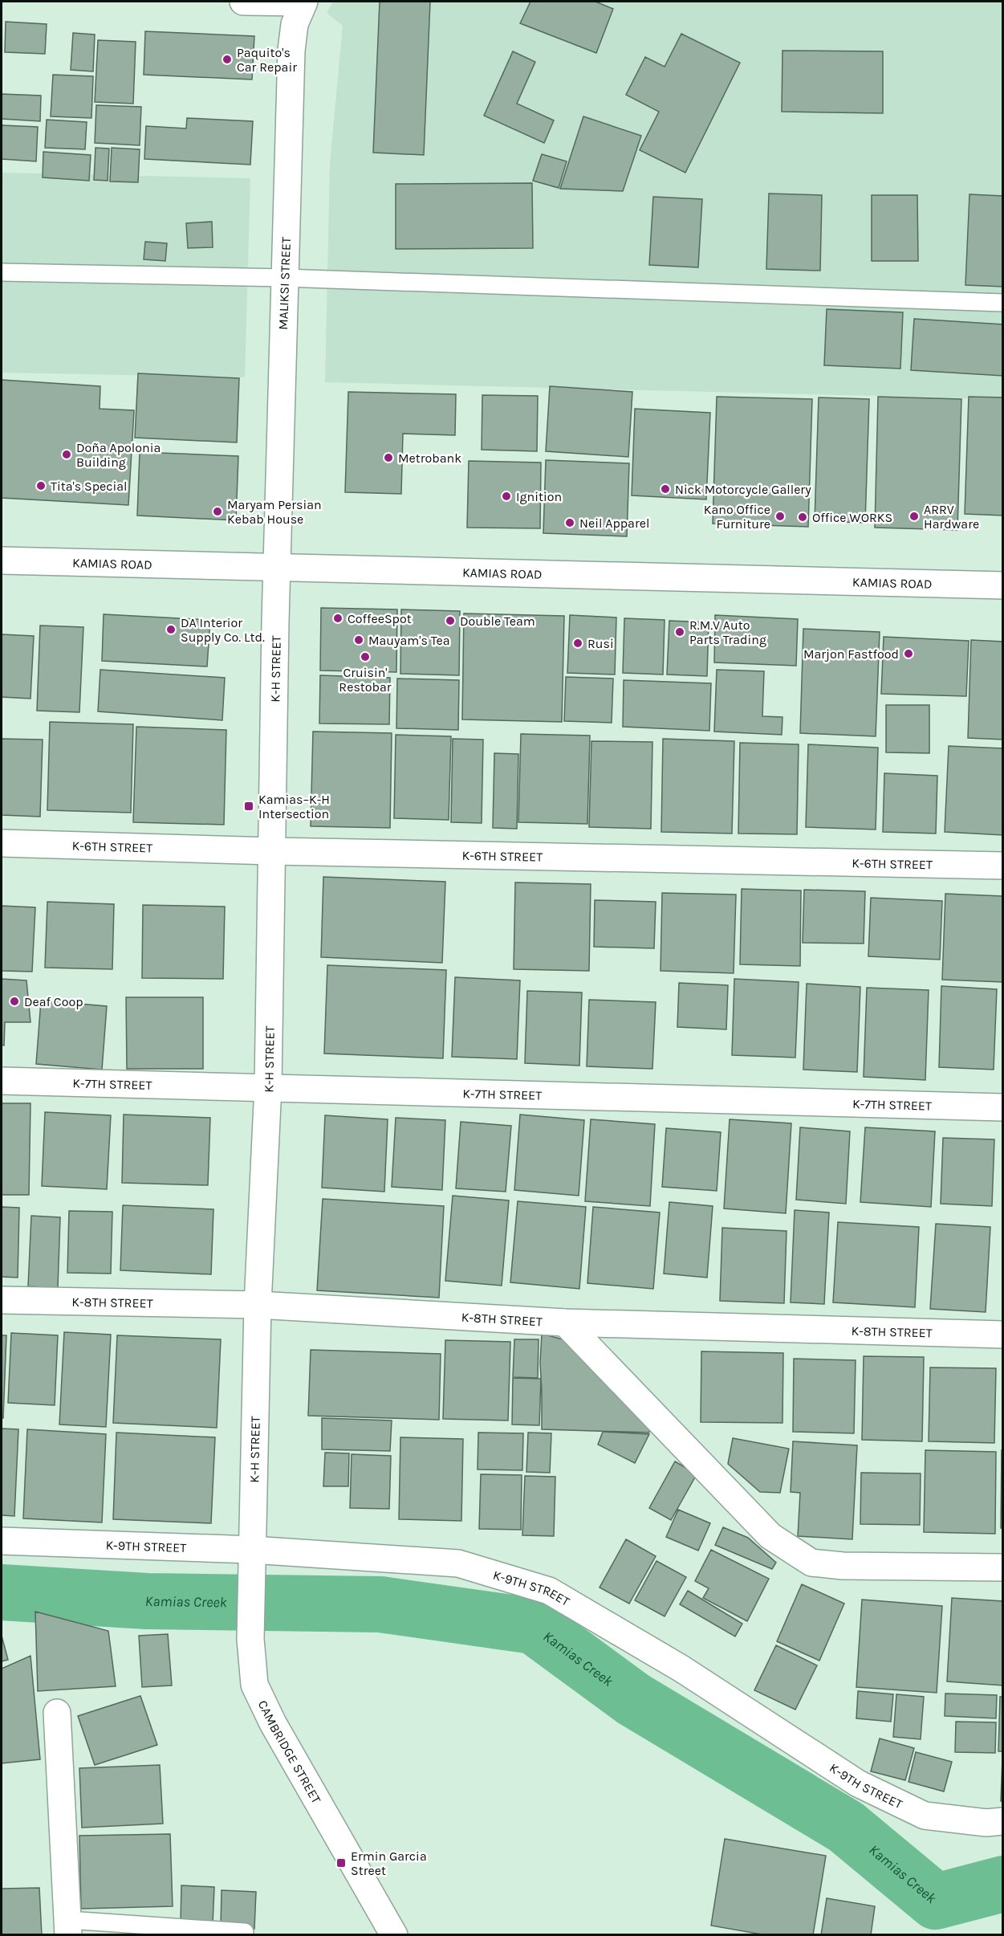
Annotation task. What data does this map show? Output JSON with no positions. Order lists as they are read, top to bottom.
{
  "streets": {
    "street": [
      "MALIKSI STREET",
      "KAMIAS ROAD",
      "K-H STREET",
      "K-6TH STREET",
      "K-7TH STREET",
      "K-8TH STREET",
      "K-9TH STREET",
      "CAMBRIDGE STREET"
    ]
  },
  "crossings": [
    ["MALIKSI STREET", "KAMIAS ROAD"],
    ["MALIKSI STREET", "K-H STREET"],
    ["KAMIAS ROAD", "K-H STREET"],
    ["K-H STREET", "K-6TH STREET"],
    ["K-H STREET", "K-7TH STREET"],
    ["K-H STREET", "K-8TH STREET"],
    ["K-H STREET", "K-9TH STREET"],
    ["K-H STREET", "CAMBRIDGE STREET"],
    ["K-9TH STREET", "CAMBRIDGE STREET"]
  ],
  "water": ["Kamias Creek"],
  "places": {
    "other": [
      "Paquito's Car Repair",
      "Doña Apolonia Building",
      "Metrobank",
      "Tita's Special",
      "Nick Motorcycle Gallery",
      "Ignition",
      "Maryam Persian Kebab House",
      "Kano Office Furniture",
      "ARRV Hardware",
      "Office WORKS",
      "Neil Apparel",
      "CoffeeSpot",
      "Double Team",
      "DA Interior Supply Co. Ltd.",
      "R.M.V Auto Parts Trading",
      "Mauyam's Tea",
      "Rusi",
      "Marjon Fastfood",
      "Cruisin' Restobar",
      "Deaf Coop"
    ],
    "transit": ["Kamias–K-H Intersection", "Ermin Garcia Street"]
  }
}
